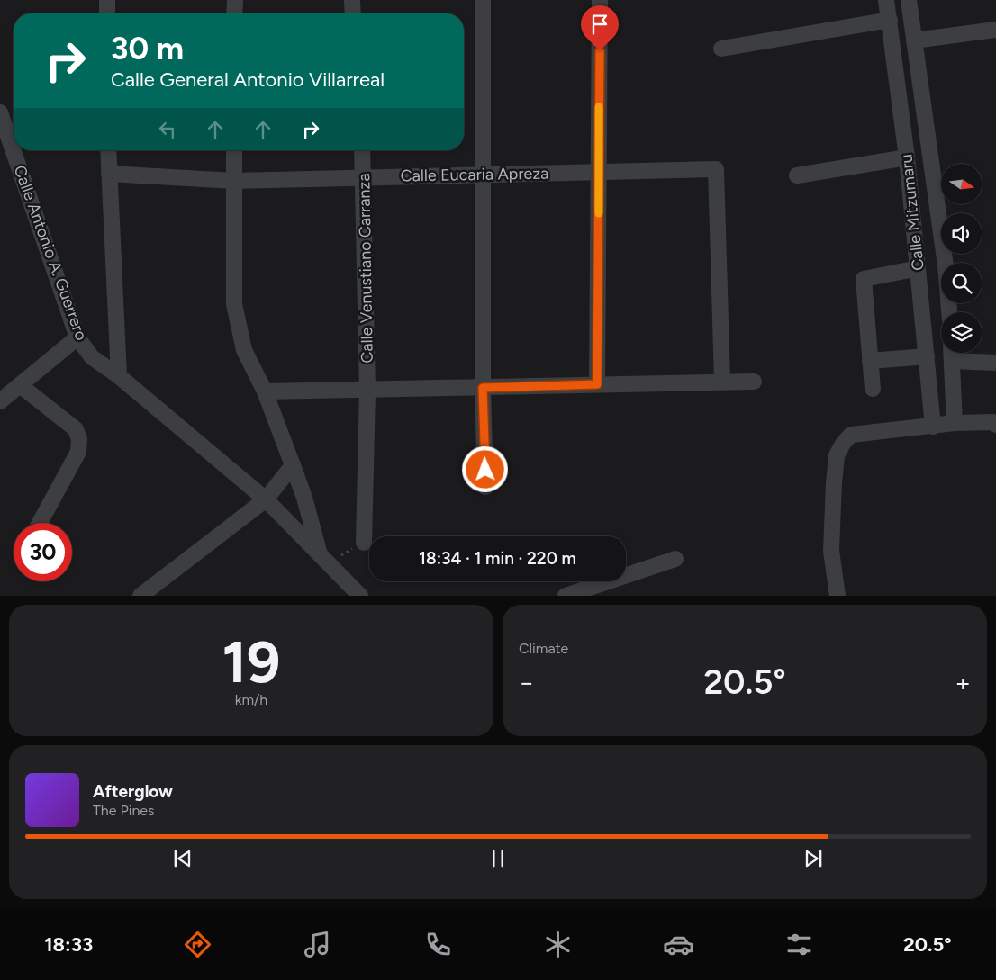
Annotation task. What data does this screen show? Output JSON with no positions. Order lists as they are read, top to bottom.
{
  "streets": {
    "street": [
      "Calle Eucaria Apreza",
      "Calle Mitzumaru",
      "Calle Antonio A. Guerrero",
      "Calle Venustiano Carranza"
    ]
  },
  "crossings": [
    ["Calle Eucaria Apreza", "Calle Venustiano Carranza"]
  ],
  "north": "right",
  "page": {
    "turn": ["30 m", "Calle General Antonio Villarreal"],
    "limit": "30",
    "trip": "18:34 · 1 min · 220 m",
    "tile": [
      ["19", "km/h"],
      "Climate"
    ],
    "heat": ["−", "20.5°", "+"],
    "song": ["Afterglow", "The Pines"],
    "tabs": ["18:33", "20.5°"]
  }
}
